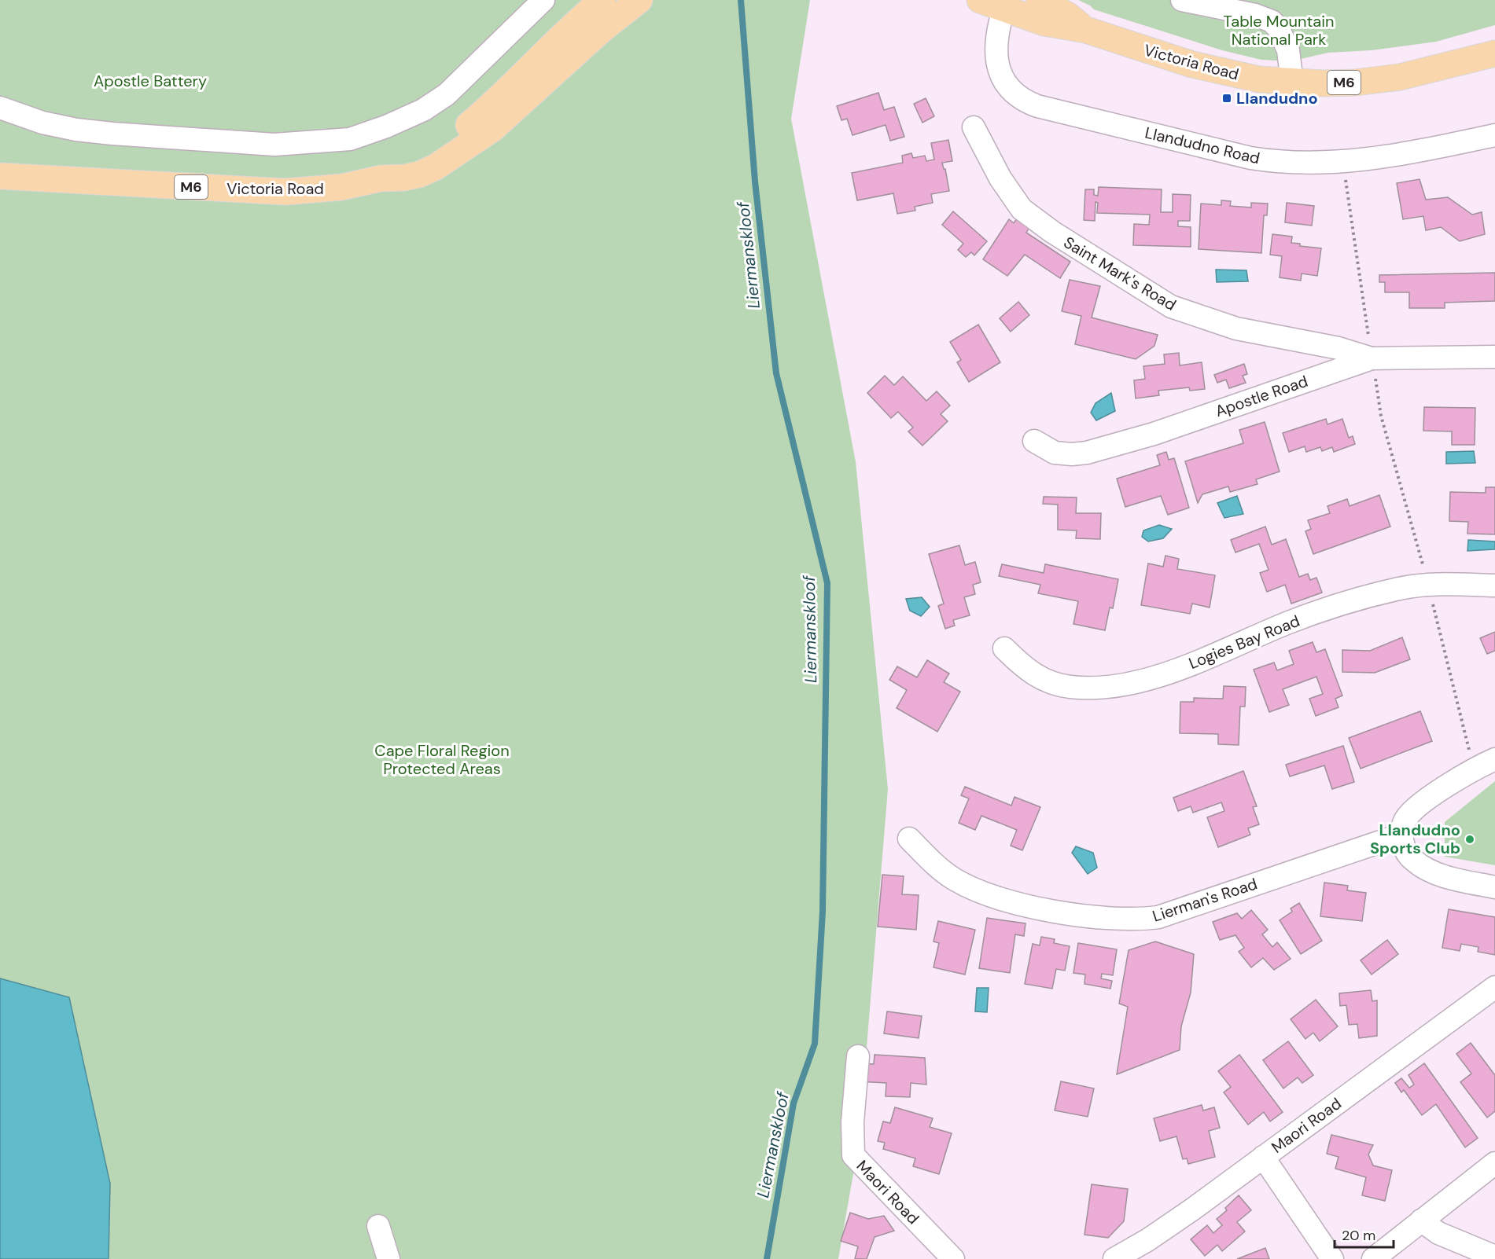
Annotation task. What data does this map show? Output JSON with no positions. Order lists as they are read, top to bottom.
{
  "streets": {
    "main road": ["Victoria Road", "M6"],
    "street": [
      "Llandudno Road",
      "Saint Mark's Road",
      "Apostle Road",
      "Logies Bay Road",
      "Lierman's Road",
      "Maori Road"
    ]
  },
  "crossings": [
    ["Victoria Road", "Llandudno Road"],
    ["Saint Mark's Road", "Apostle Road"]
  ],
  "water": ["Liermanskloof"],
  "parks": ["Table Mountain National Park", "Apostle Battery", "Cape Floral Region Protected Areas"],
  "places": {
    "transit": ["Llandudno"],
    "other": ["Llandudno Sports Club"]
  },
  "scale_bar": "20 m"
}
